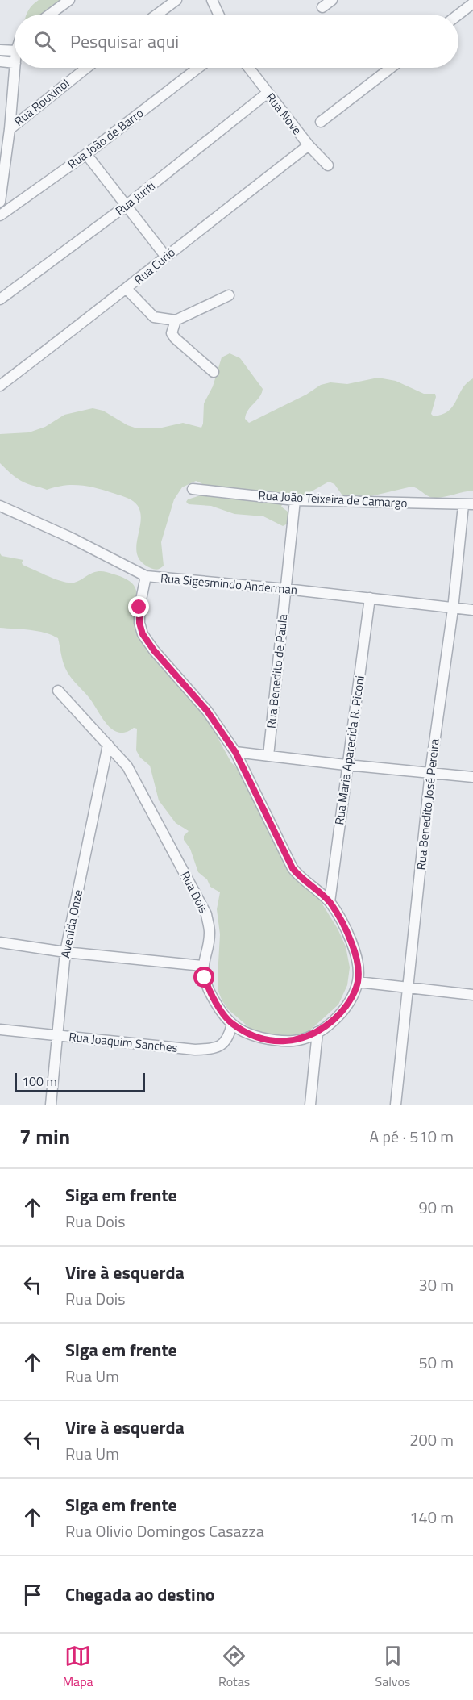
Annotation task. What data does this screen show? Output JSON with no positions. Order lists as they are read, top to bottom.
{
  "streets": {
    "street": [
      "Rua Rouxinol",
      "Rua Nove",
      "Rua João de Barro",
      "Rua Juriti",
      "Rua Curió",
      "Rua João Teixeira de Camargo",
      "Rua Sigesmindo Anderman",
      "Rua Benedito de Paula",
      "Rua Maria Aparecida R. Piconi",
      "Rua Benedito José Pereira",
      "Rua Dois",
      "Avenida Onze",
      "Rua Joaquim Sanches"
    ]
  },
  "crossings": [
    ["Rua Nove", "Rua Juriti"],
    ["Rua Nove", "Rua Curió"],
    ["Rua João Teixeira de Camargo", "Rua Benedito de Paula"],
    ["Rua João Teixeira de Camargo", "Rua Benedito José Pereira"],
    ["Rua Sigesmindo Anderman", "Rua Benedito de Paula"],
    ["Rua Sigesmindo Anderman", "Rua Maria Aparecida R. Piconi"],
    ["Rua Sigesmindo Anderman", "Rua Benedito José Pereira"],
    ["Rua Dois", "Avenida Onze"],
    ["Rua Dois", "Rua Joaquim Sanches"],
    ["Avenida Onze", "Rua Joaquim Sanches"]
  ],
  "scale_bar": "100 m",
  "page": {
    "search": "Pesquisar aqui",
    "scale": "100 m",
    "heading": ["7 min", "A pé · 510 m"],
    "list": [
      ["Siga em frente", "Rua Dois", "90 m"],
      ["Vire à esquerda", "Rua Dois", "30 m"],
      ["Siga em frente", "Rua Um", "50 m"],
      ["Vire à esquerda", "Rua Um", "200 m"],
      ["Siga em frente", "Rua Olivio Domingos Casazza", "140 m"],
      "Chegada ao destino"
    ],
    "nav": ["Mapa", "Rotas", "Salvos"]
  }
}
